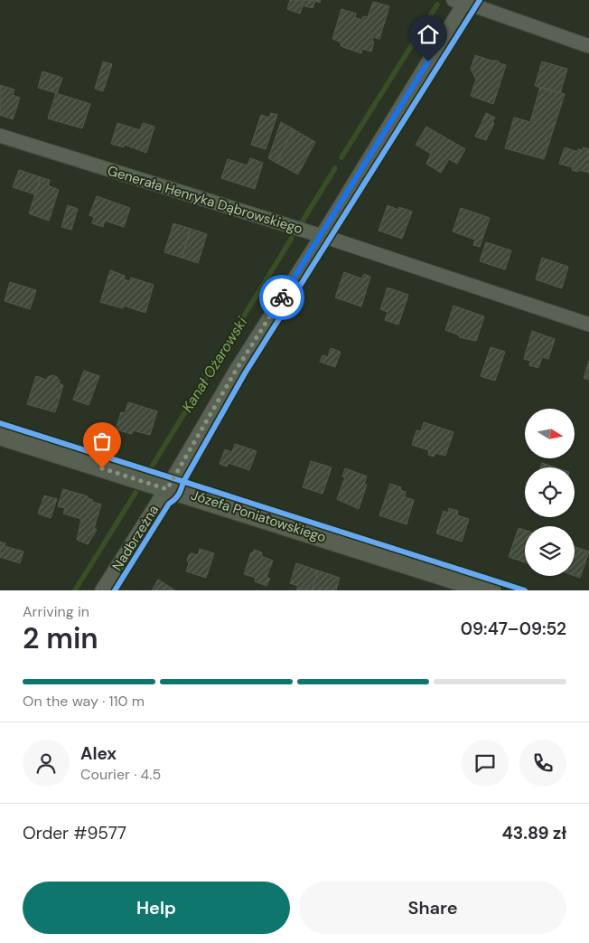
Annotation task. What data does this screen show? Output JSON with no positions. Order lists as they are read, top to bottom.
{
  "streets": {
    "street": ["Generała Henryka Dąbrowskiego", "Józefa Poniatowskiego", "Nadbrzeżna"]
  },
  "crossings": [
    ["Generała Henryka Dąbrowskiego", "Nadbrzeżna"],
    ["Józefa Poniatowskiego", "Nadbrzeżna"]
  ],
  "water": ["Kanał Ożarowski"],
  "north": "right",
  "page": {
    "heading": ["2 min", "Arriving in", "09:47–09:52"],
    "panel": [
      "Alex",
      "Courier · 4.5",
      "Order #9577",
      "43.89 zł"
    ],
    "bar": "On the way · 110 m",
    "buttons": ["Help", "Share"]
  }
}
